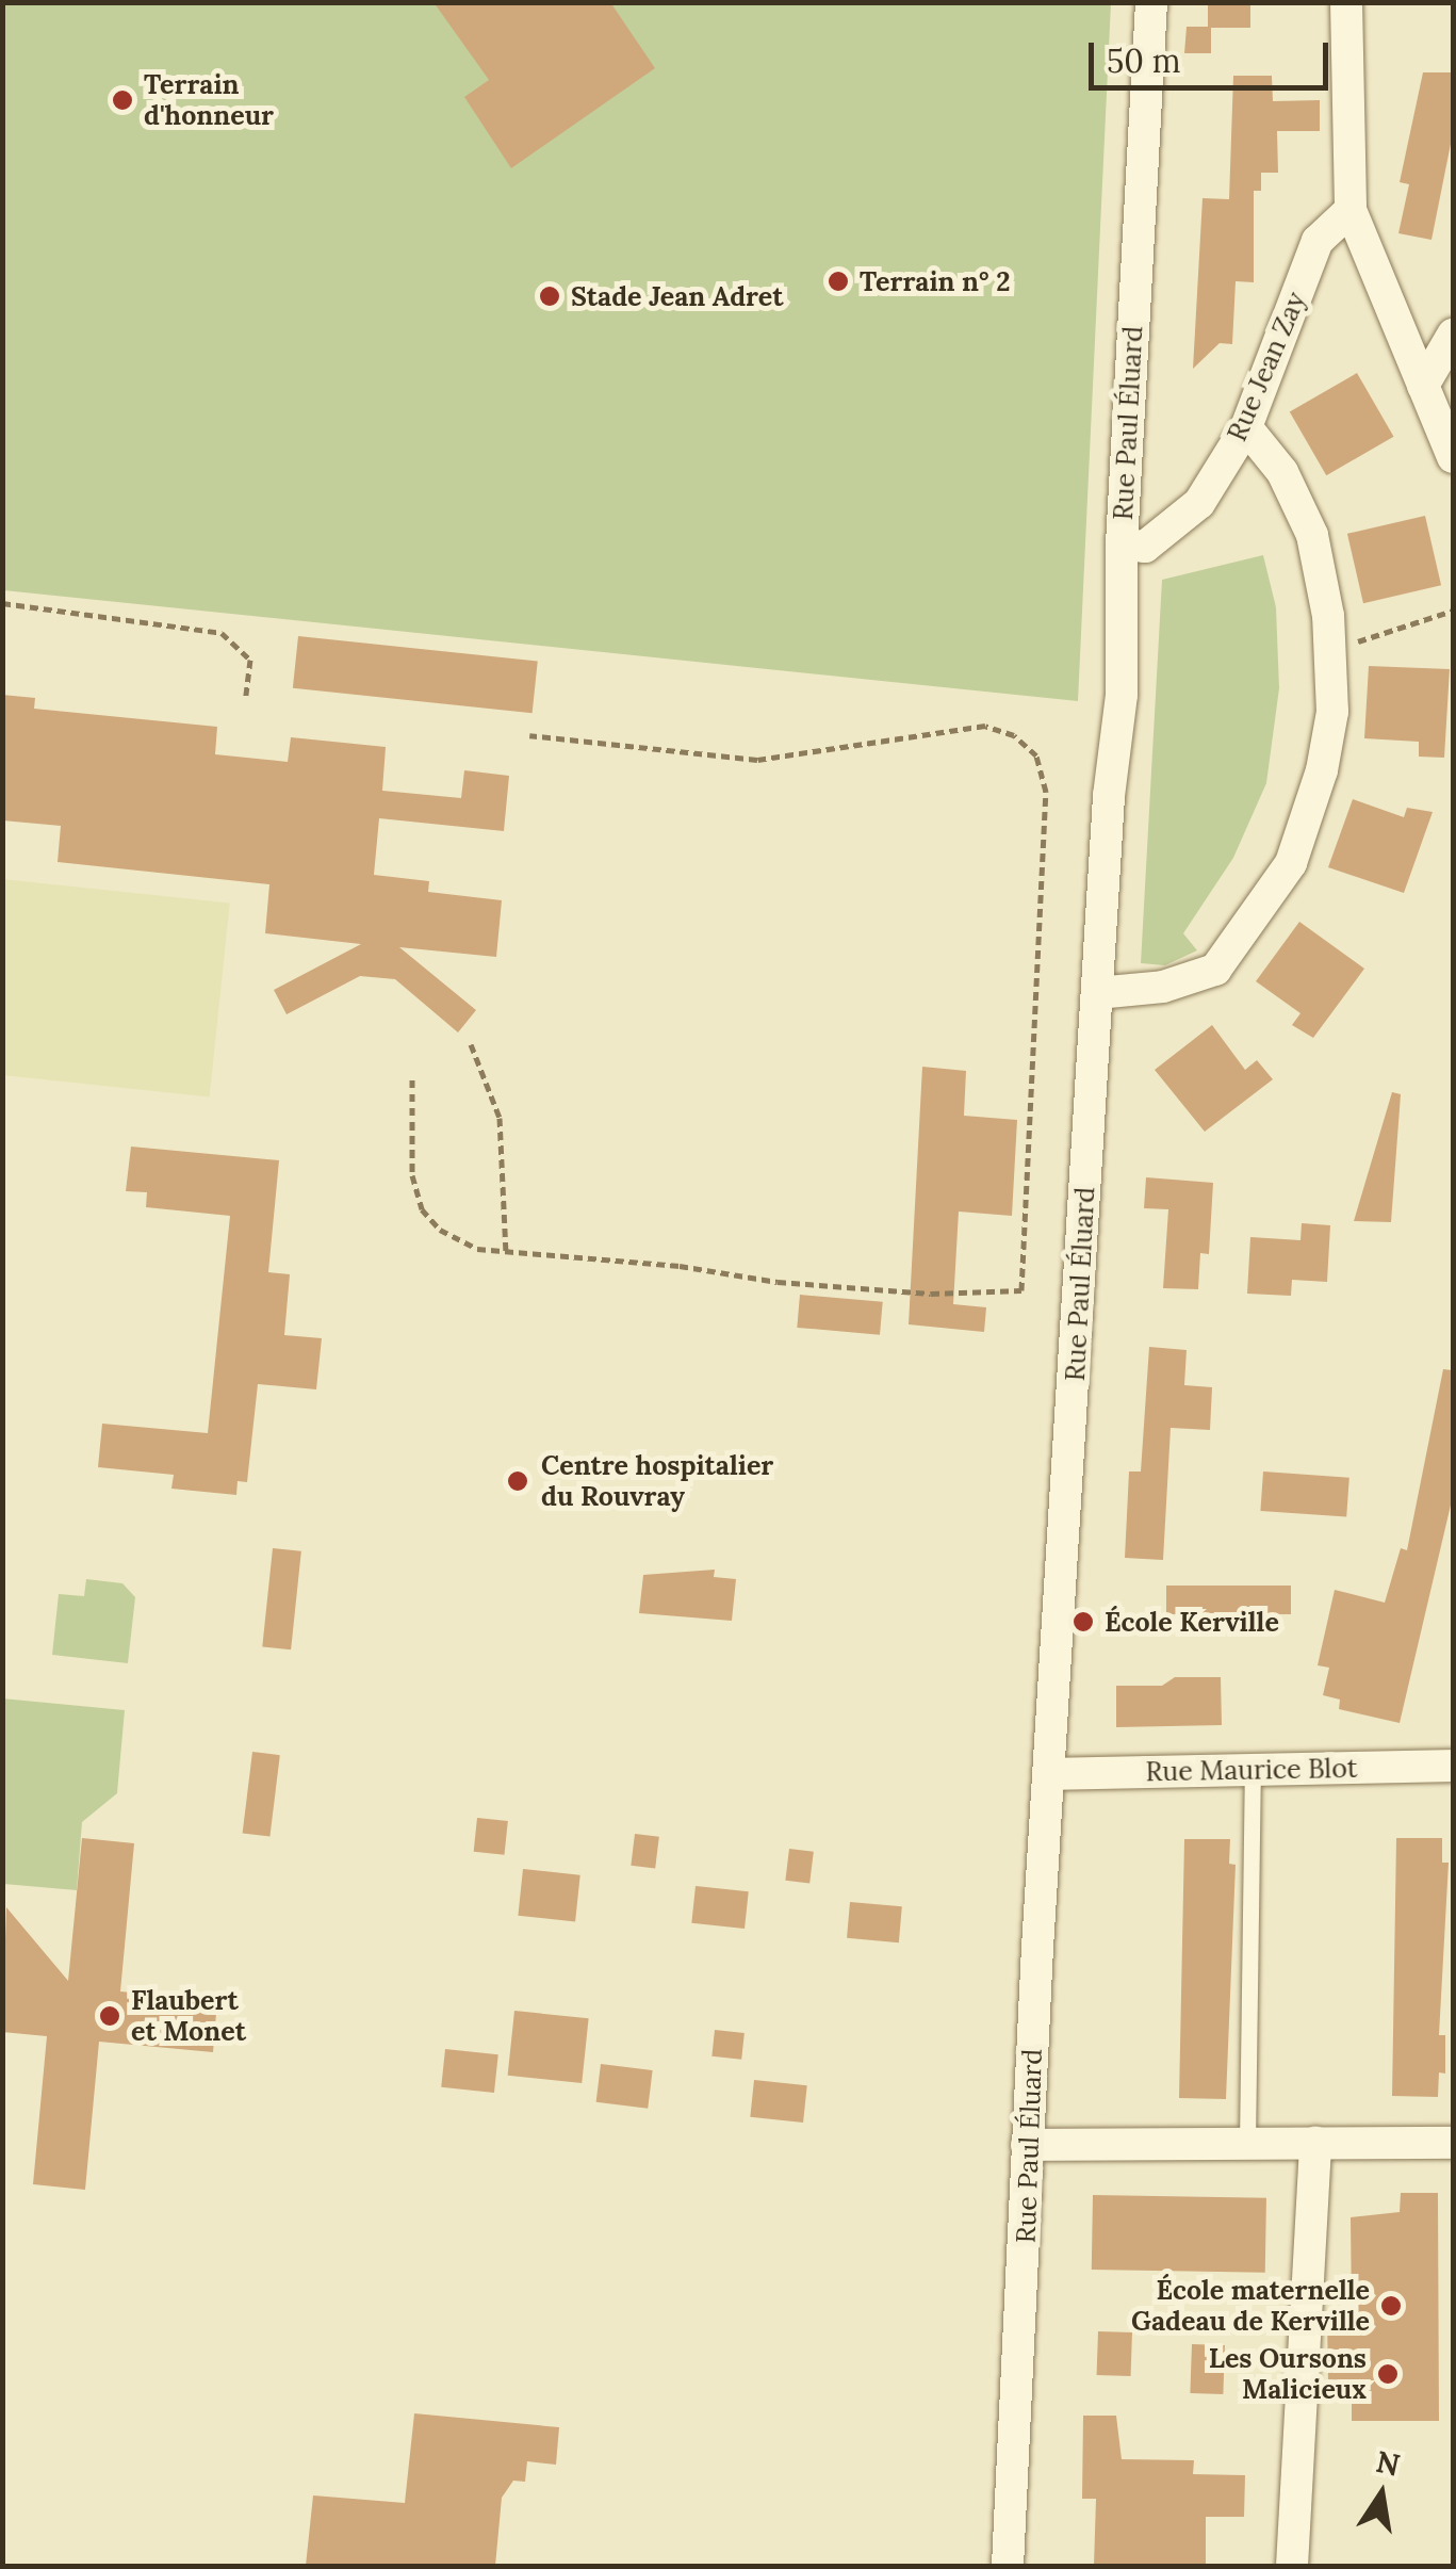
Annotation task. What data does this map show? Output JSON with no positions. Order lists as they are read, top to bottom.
{
  "streets": {
    "street": ["Rue Jean Zay", "Rue Paul Éluard", "Rue Maurice Blot"]
  },
  "crossings": [
    ["Rue Jean Zay", "Rue Paul Éluard"],
    ["Rue Paul Éluard", "Rue Maurice Blot"]
  ],
  "places": [
    "Terrain d'honneur",
    "Terrain n° 2",
    "Stade Jean Adret",
    "Centre hospitalier du Rouvray",
    "École Kerville",
    "Flaubert et Monet",
    "École maternelle Gadeau de Kerville",
    "Les Oursons Malicieux"
  ],
  "scale_bar": "50 m",
  "north": "top"
}
